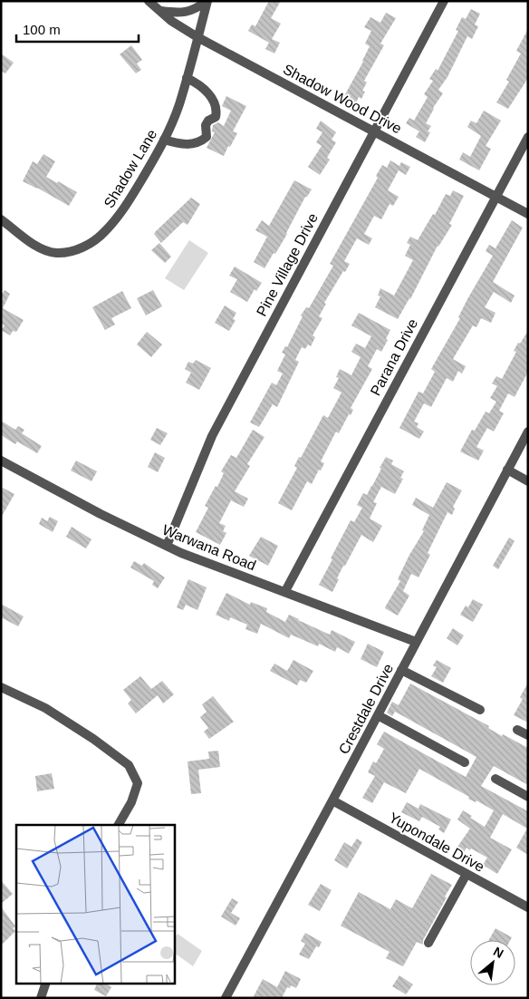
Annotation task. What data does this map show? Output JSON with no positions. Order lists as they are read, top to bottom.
{
  "streets": {
    "street": [
      "Shadow Wood Drive",
      "Shadow Lane",
      "Pine Village Drive",
      "Parana Drive",
      "Warwana Road",
      "Crestdale Drive",
      "Yupondale Drive"
    ]
  },
  "crossings": [
    ["Shadow Wood Drive", "Shadow Lane"],
    ["Shadow Wood Drive", "Pine Village Drive"],
    ["Shadow Wood Drive", "Parana Drive"],
    ["Pine Village Drive", "Warwana Road"],
    ["Parana Drive", "Warwana Road"],
    ["Warwana Road", "Crestdale Drive"],
    ["Crestdale Drive", "Yupondale Drive"]
  ],
  "scale_bar": "100 m",
  "north": "top right"
}
